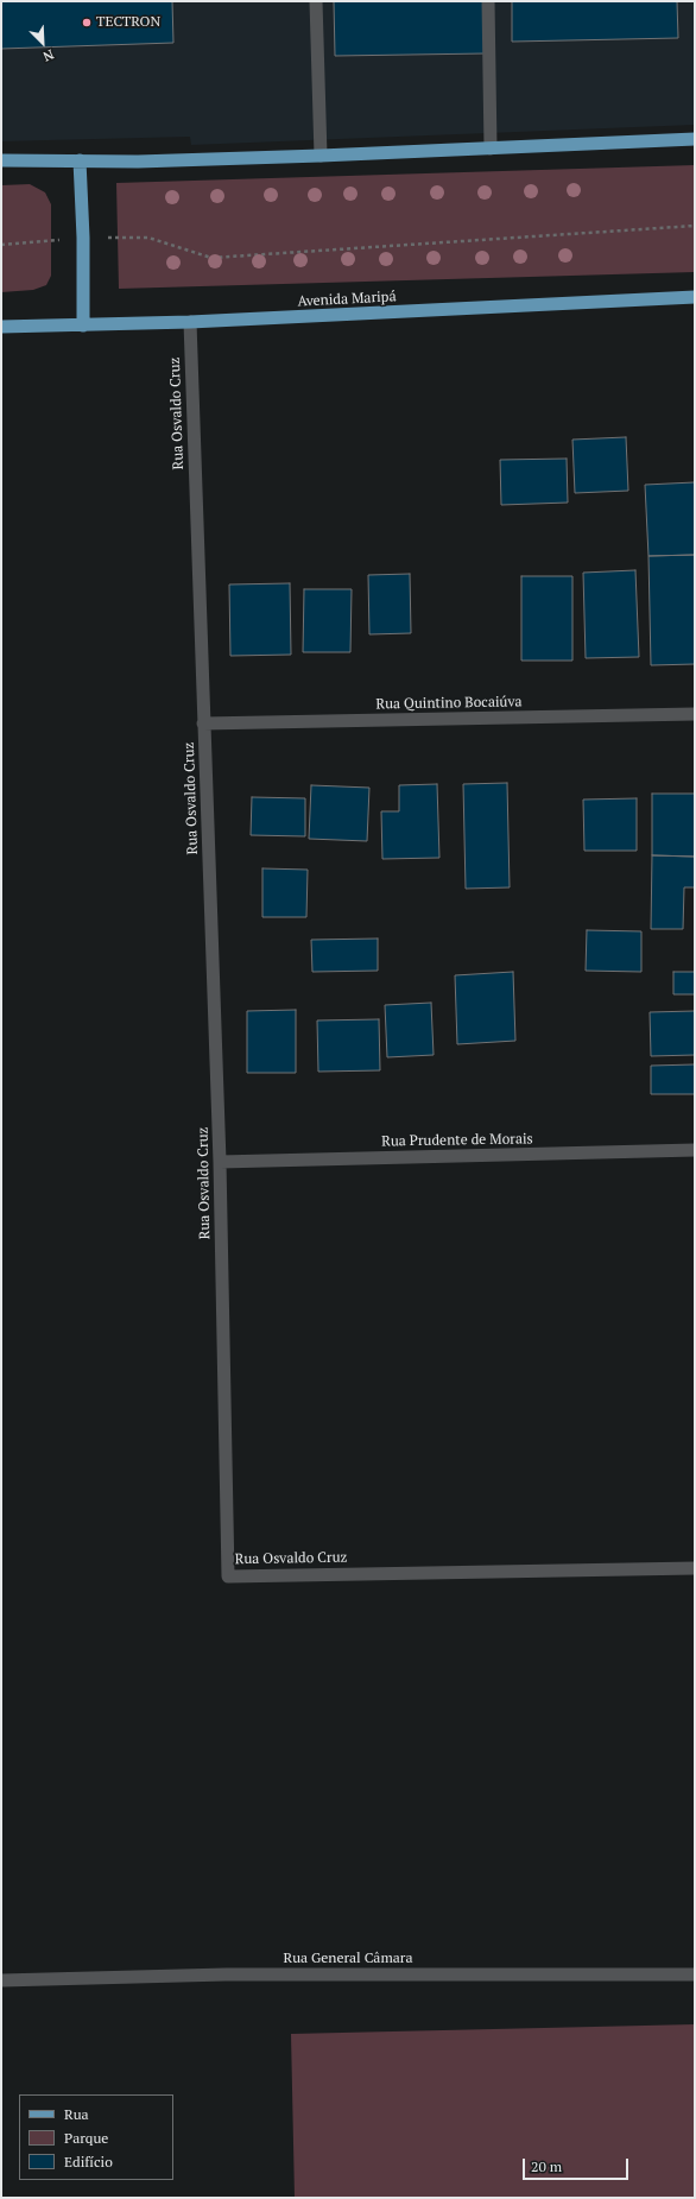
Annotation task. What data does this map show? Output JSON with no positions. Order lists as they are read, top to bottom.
{
  "streets": {
    "main road": ["Avenida Maripá"],
    "street": [
      "Rua Osvaldo Cruz",
      "Rua Quintino Bocaiúva",
      "Rua Prudente de Morais",
      "Rua General Câmara"
    ]
  },
  "crossings": [
    ["Avenida Maripá", "Rua Osvaldo Cruz"],
    ["Rua Osvaldo Cruz", "Rua Quintino Bocaiúva"],
    ["Rua Osvaldo Cruz", "Rua Prudente de Morais"]
  ],
  "places": ["TECTRON"],
  "legend": ["Rua", "Parque", "Edifício"],
  "scale_bar": "20 m",
  "north": "bottom right"
}
